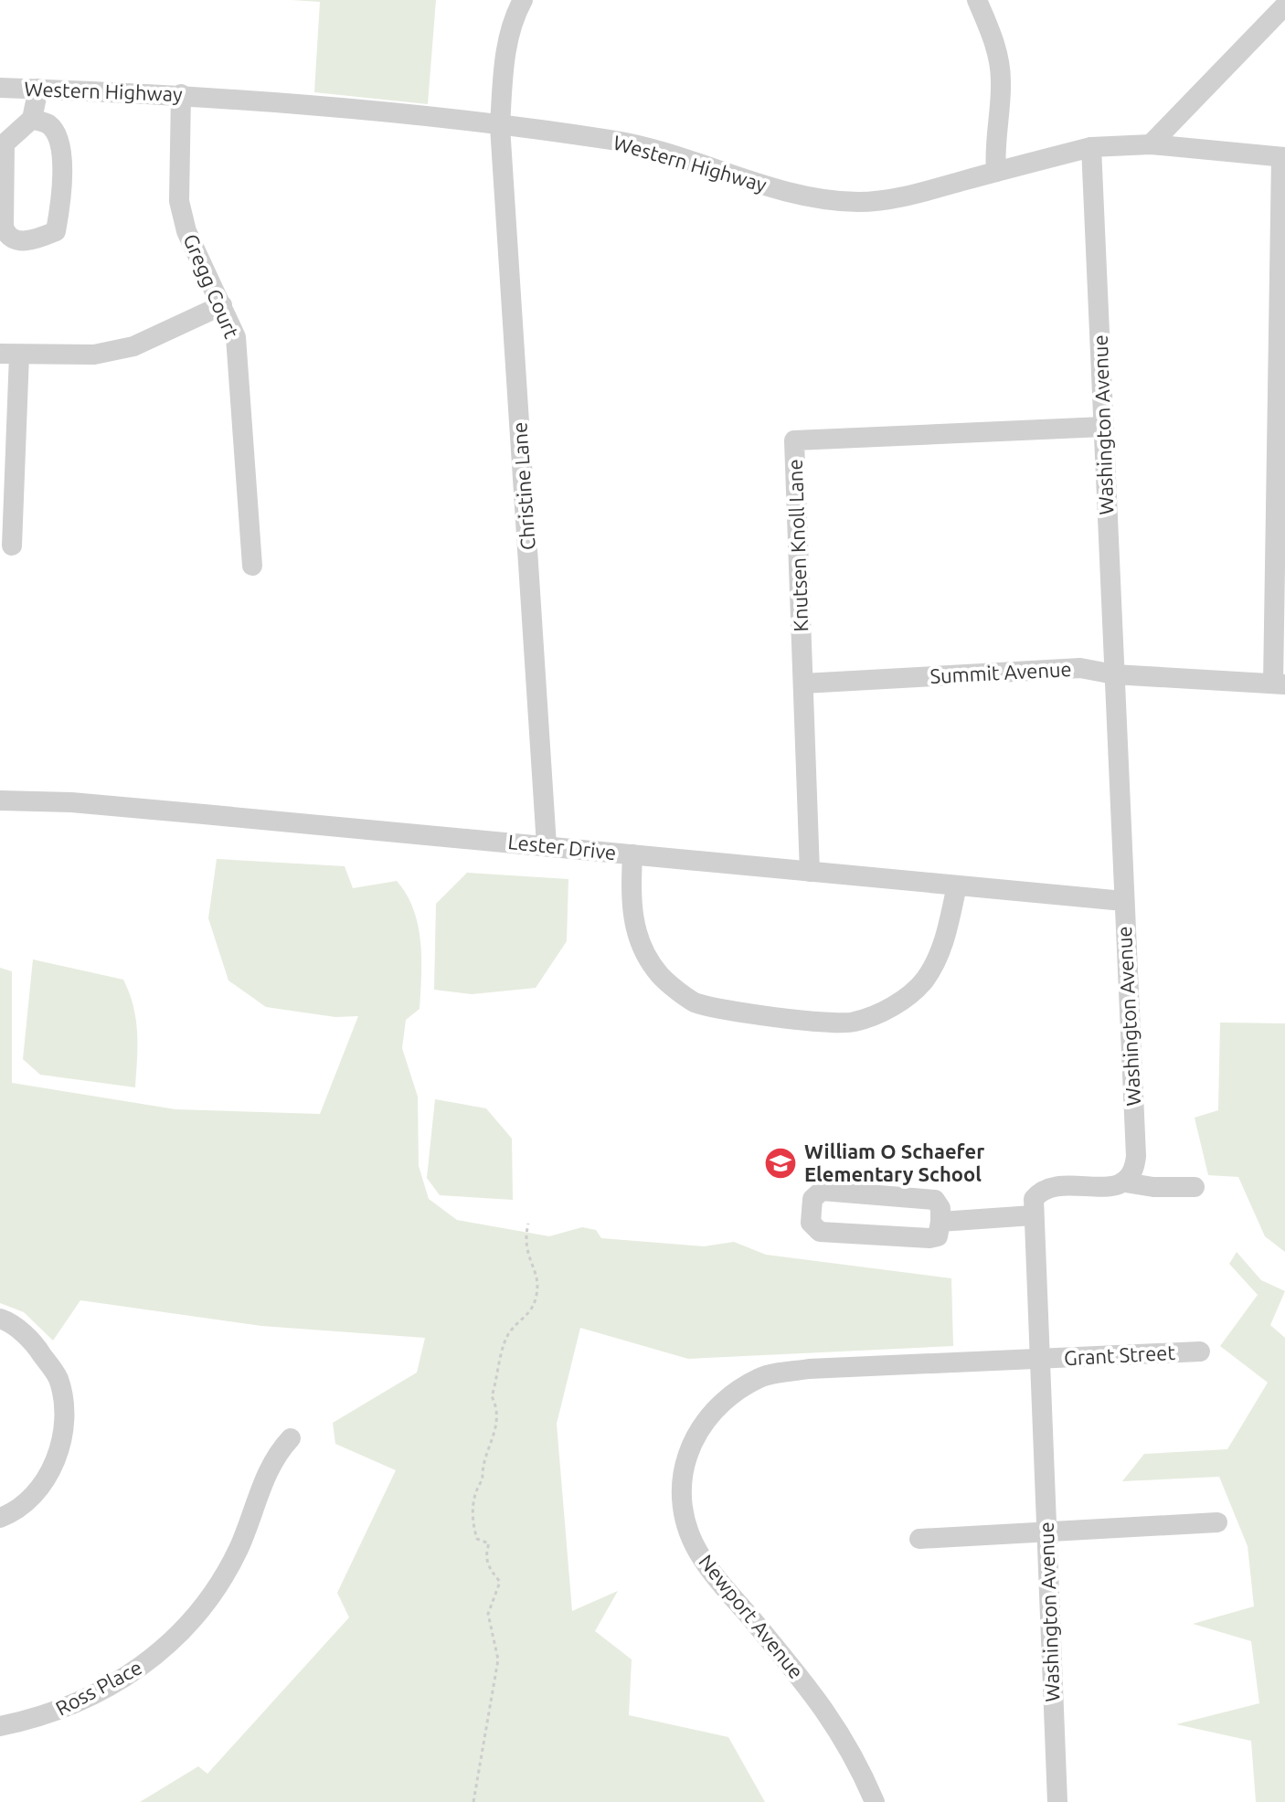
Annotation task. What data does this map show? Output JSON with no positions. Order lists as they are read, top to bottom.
{
  "streets": {
    "street": [
      "Western Highway",
      "Gregg Court",
      "Washington Avenue",
      "Christine Lane",
      "Knutsen Knoll Lane",
      "Summit Avenue",
      "Lester Drive",
      "Grant Street",
      "Newport Avenue",
      "Ross Place"
    ]
  },
  "crossings": [
    ["Western Highway", "Gregg Court"],
    ["Western Highway", "Washington Avenue"],
    ["Western Highway", "Christine Lane"],
    ["Washington Avenue", "Knutsen Knoll Lane"],
    ["Washington Avenue", "Summit Avenue"],
    ["Washington Avenue", "Lester Drive"],
    ["Washington Avenue", "Grant Street"],
    ["Washington Avenue", "Newport Avenue"],
    ["Christine Lane", "Lester Drive"],
    ["Knutsen Knoll Lane", "Summit Avenue"],
    ["Knutsen Knoll Lane", "Lester Drive"],
    ["Grant Street", "Newport Avenue"]
  ],
  "places": {
    "school or university": ["William O Schaefer Elementary School"]
  }
}
